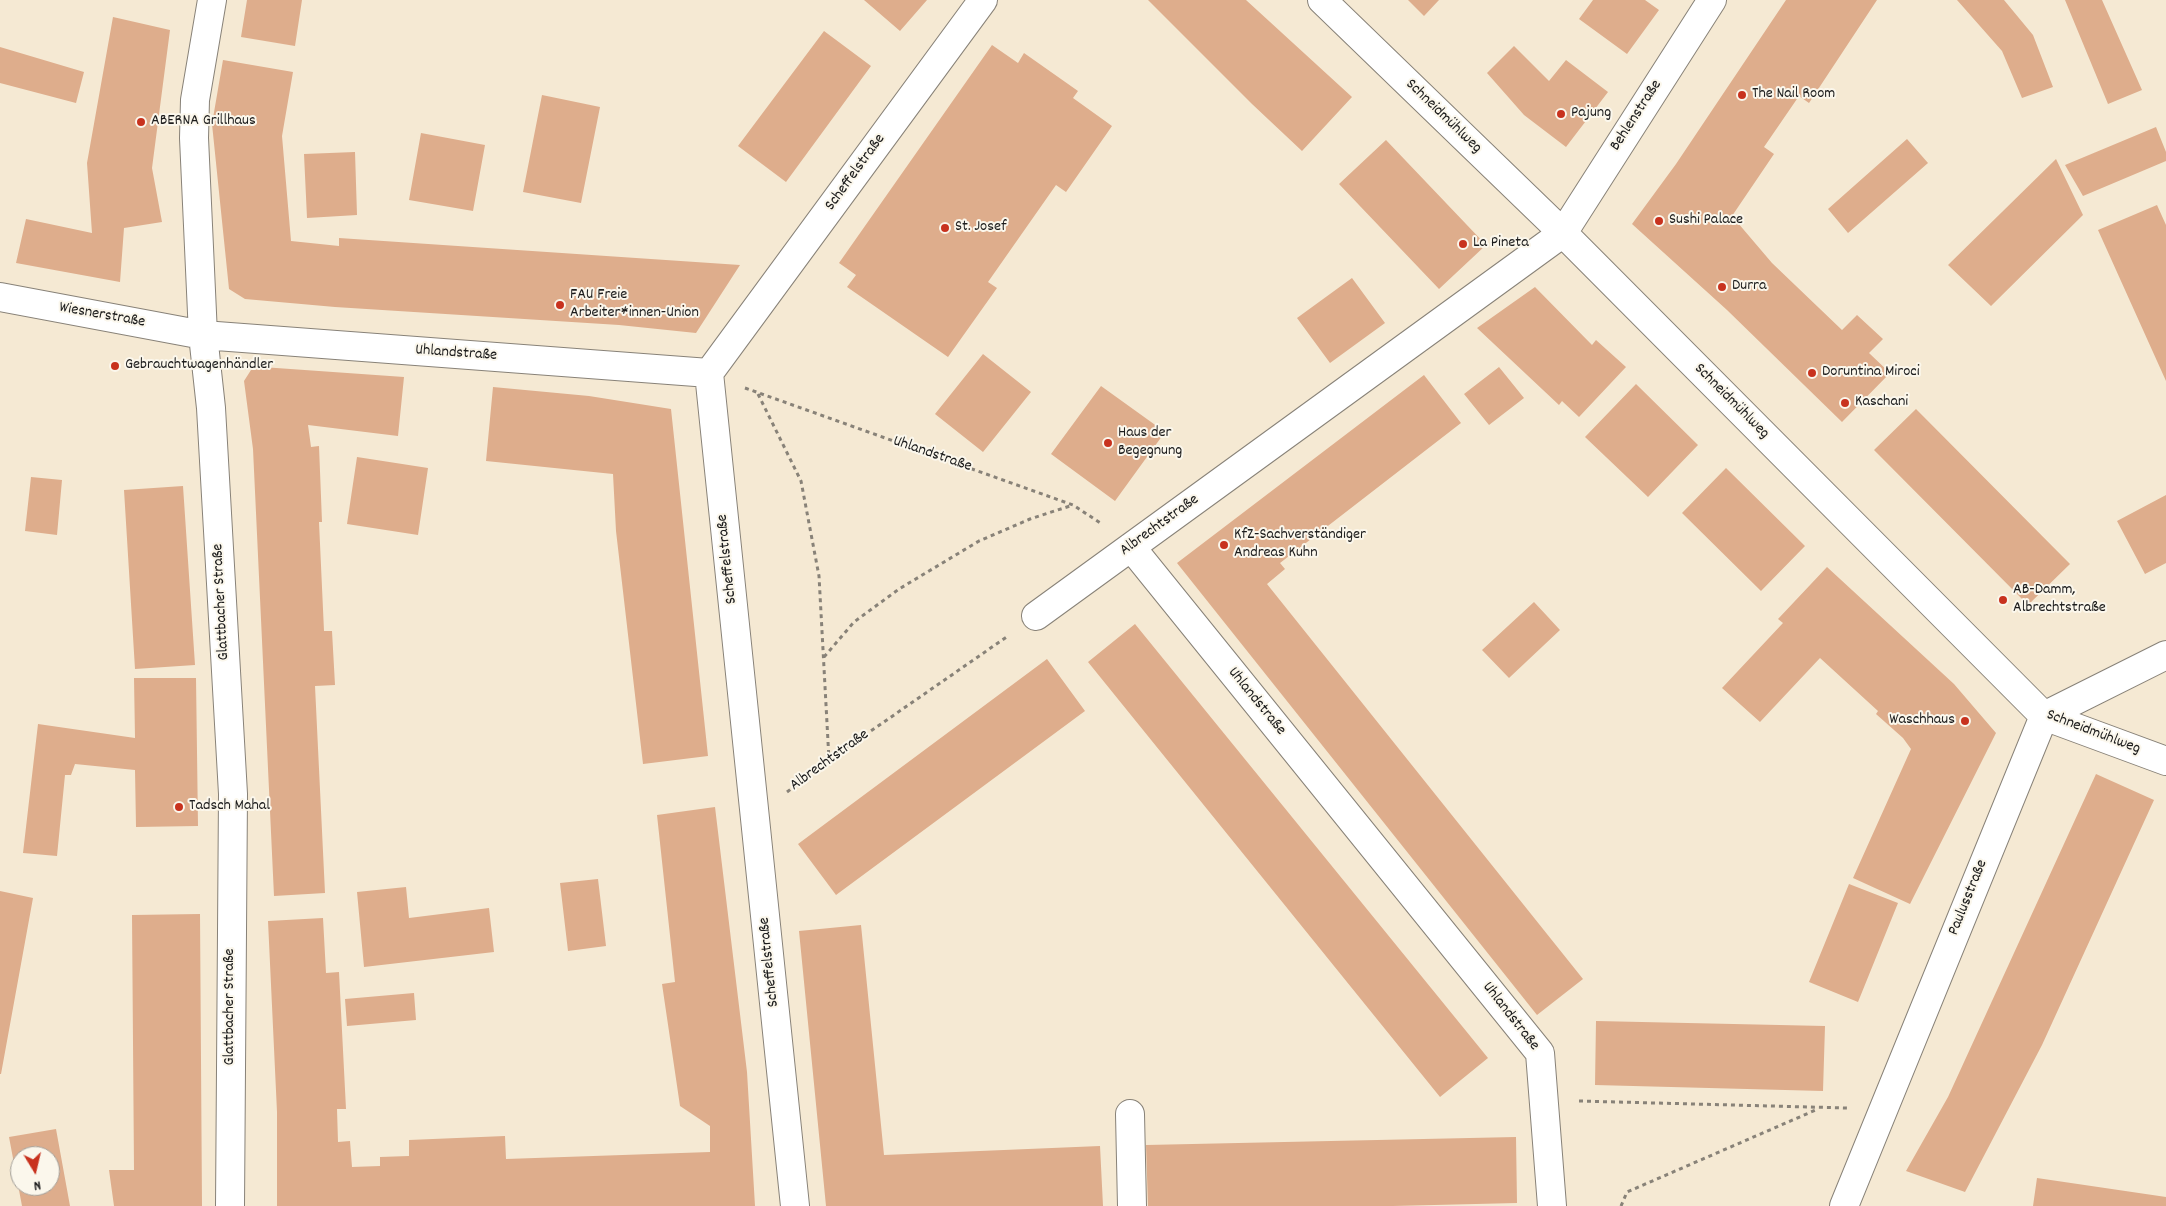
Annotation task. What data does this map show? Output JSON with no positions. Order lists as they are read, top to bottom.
{
  "streets": {
    "street": [
      "Behlenstraße",
      "Schneidmühlweg",
      "Scheffelstraße",
      "Wiesnerstraße",
      "Uhlandstraße",
      "Albrechtstraße",
      "Glattbacher Straße",
      "Paulusstraße"
    ]
  },
  "crossings": [
    ["Behlenstraße", "Schneidmühlweg"],
    ["Behlenstraße", "Albrechtstraße"],
    ["Schneidmühlweg", "Albrechtstraße"],
    ["Schneidmühlweg", "Paulusstraße"],
    ["Scheffelstraße", "Uhlandstraße"],
    ["Scheffelstraße", "Albrechtstraße"],
    ["Wiesnerstraße", "Uhlandstraße"],
    ["Wiesnerstraße", "Glattbacher Straße"],
    ["Uhlandstraße", "Albrechtstraße"],
    ["Uhlandstraße", "Glattbacher Straße"]
  ],
  "places": [
    "The Nail Room",
    "Pajung",
    "ABERNA Grillhaus",
    "Sushi Palace",
    "St. Josef",
    "La Pineta",
    "Durra",
    "FAU Freie Arbeiter*innen-Union",
    "Gebrauchtwagenhändler",
    "Doruntina Miroci",
    "Kaschani",
    "Haus der Begegnung",
    "KfZ-Sachverständiger Andreas Kuhn",
    "AB-Damm, Albrechtstraße",
    "Waschhaus",
    "Tadsch Mahal"
  ],
  "north": "bottom"
}
